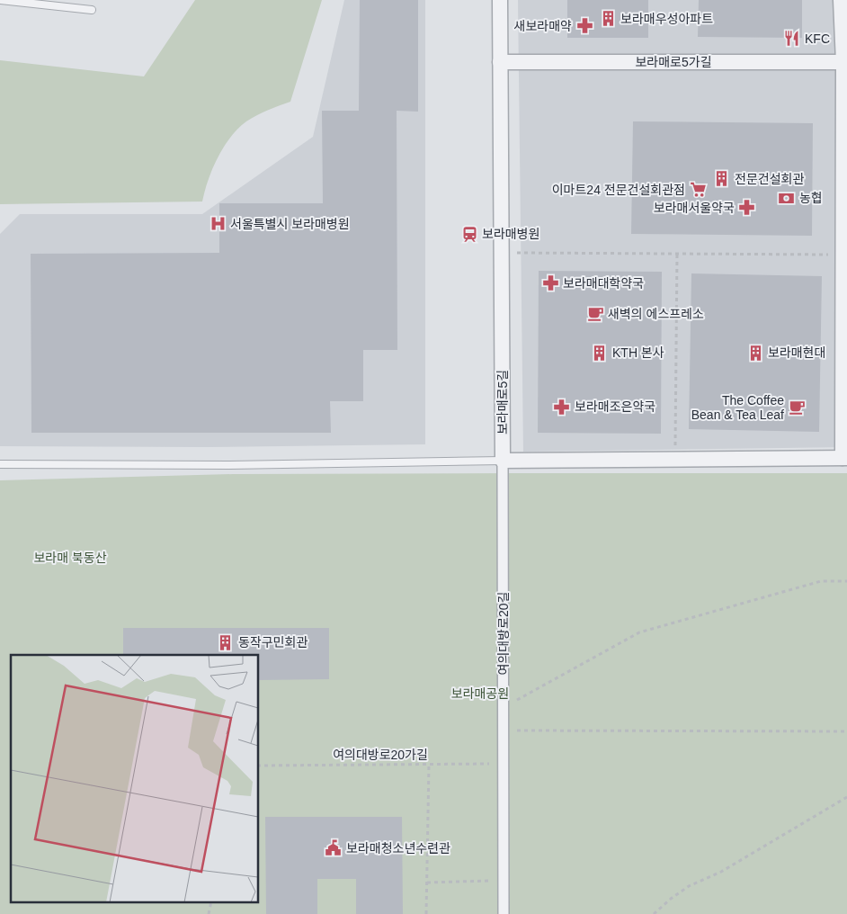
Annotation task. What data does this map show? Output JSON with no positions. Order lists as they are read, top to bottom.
{
  "streets": {
    "street": ["보라매로5가길", "보라매로5길", "여의대방로20길"],
    "path": ["여의대방로20가길"]
  },
  "crossings": [
    ["보라매로5가길", "보라매로5길"],
    ["보라매로5길", "여의대방로20길"],
    ["여의대방로20길", "여의대방로20가길"]
  ],
  "parks": ["보라매 북동산", "보라매공원"],
  "places": {
    "building": [
      "보라매우성아파트",
      "전문건설회관",
      "KTH 본사",
      "보라매현대",
      "동작구민회관"
    ],
    "pharmacy": [
      "새보라매약",
      "보라매서울약국",
      "보라매대학약국",
      "보라매조은약국"
    ],
    "restaurant": ["KFC"],
    "supermarket": ["이마트24 전문건설회관점"],
    "bank": ["농협"],
    "hospital": ["서울특별시 보라매병원"],
    "station": ["보라매병원"],
    "cafe": ["새벽의 에스프레소", "The Coffee Bean & Tea Leaf"],
    "public building": ["보라매청소년수련관"]
  }
}
